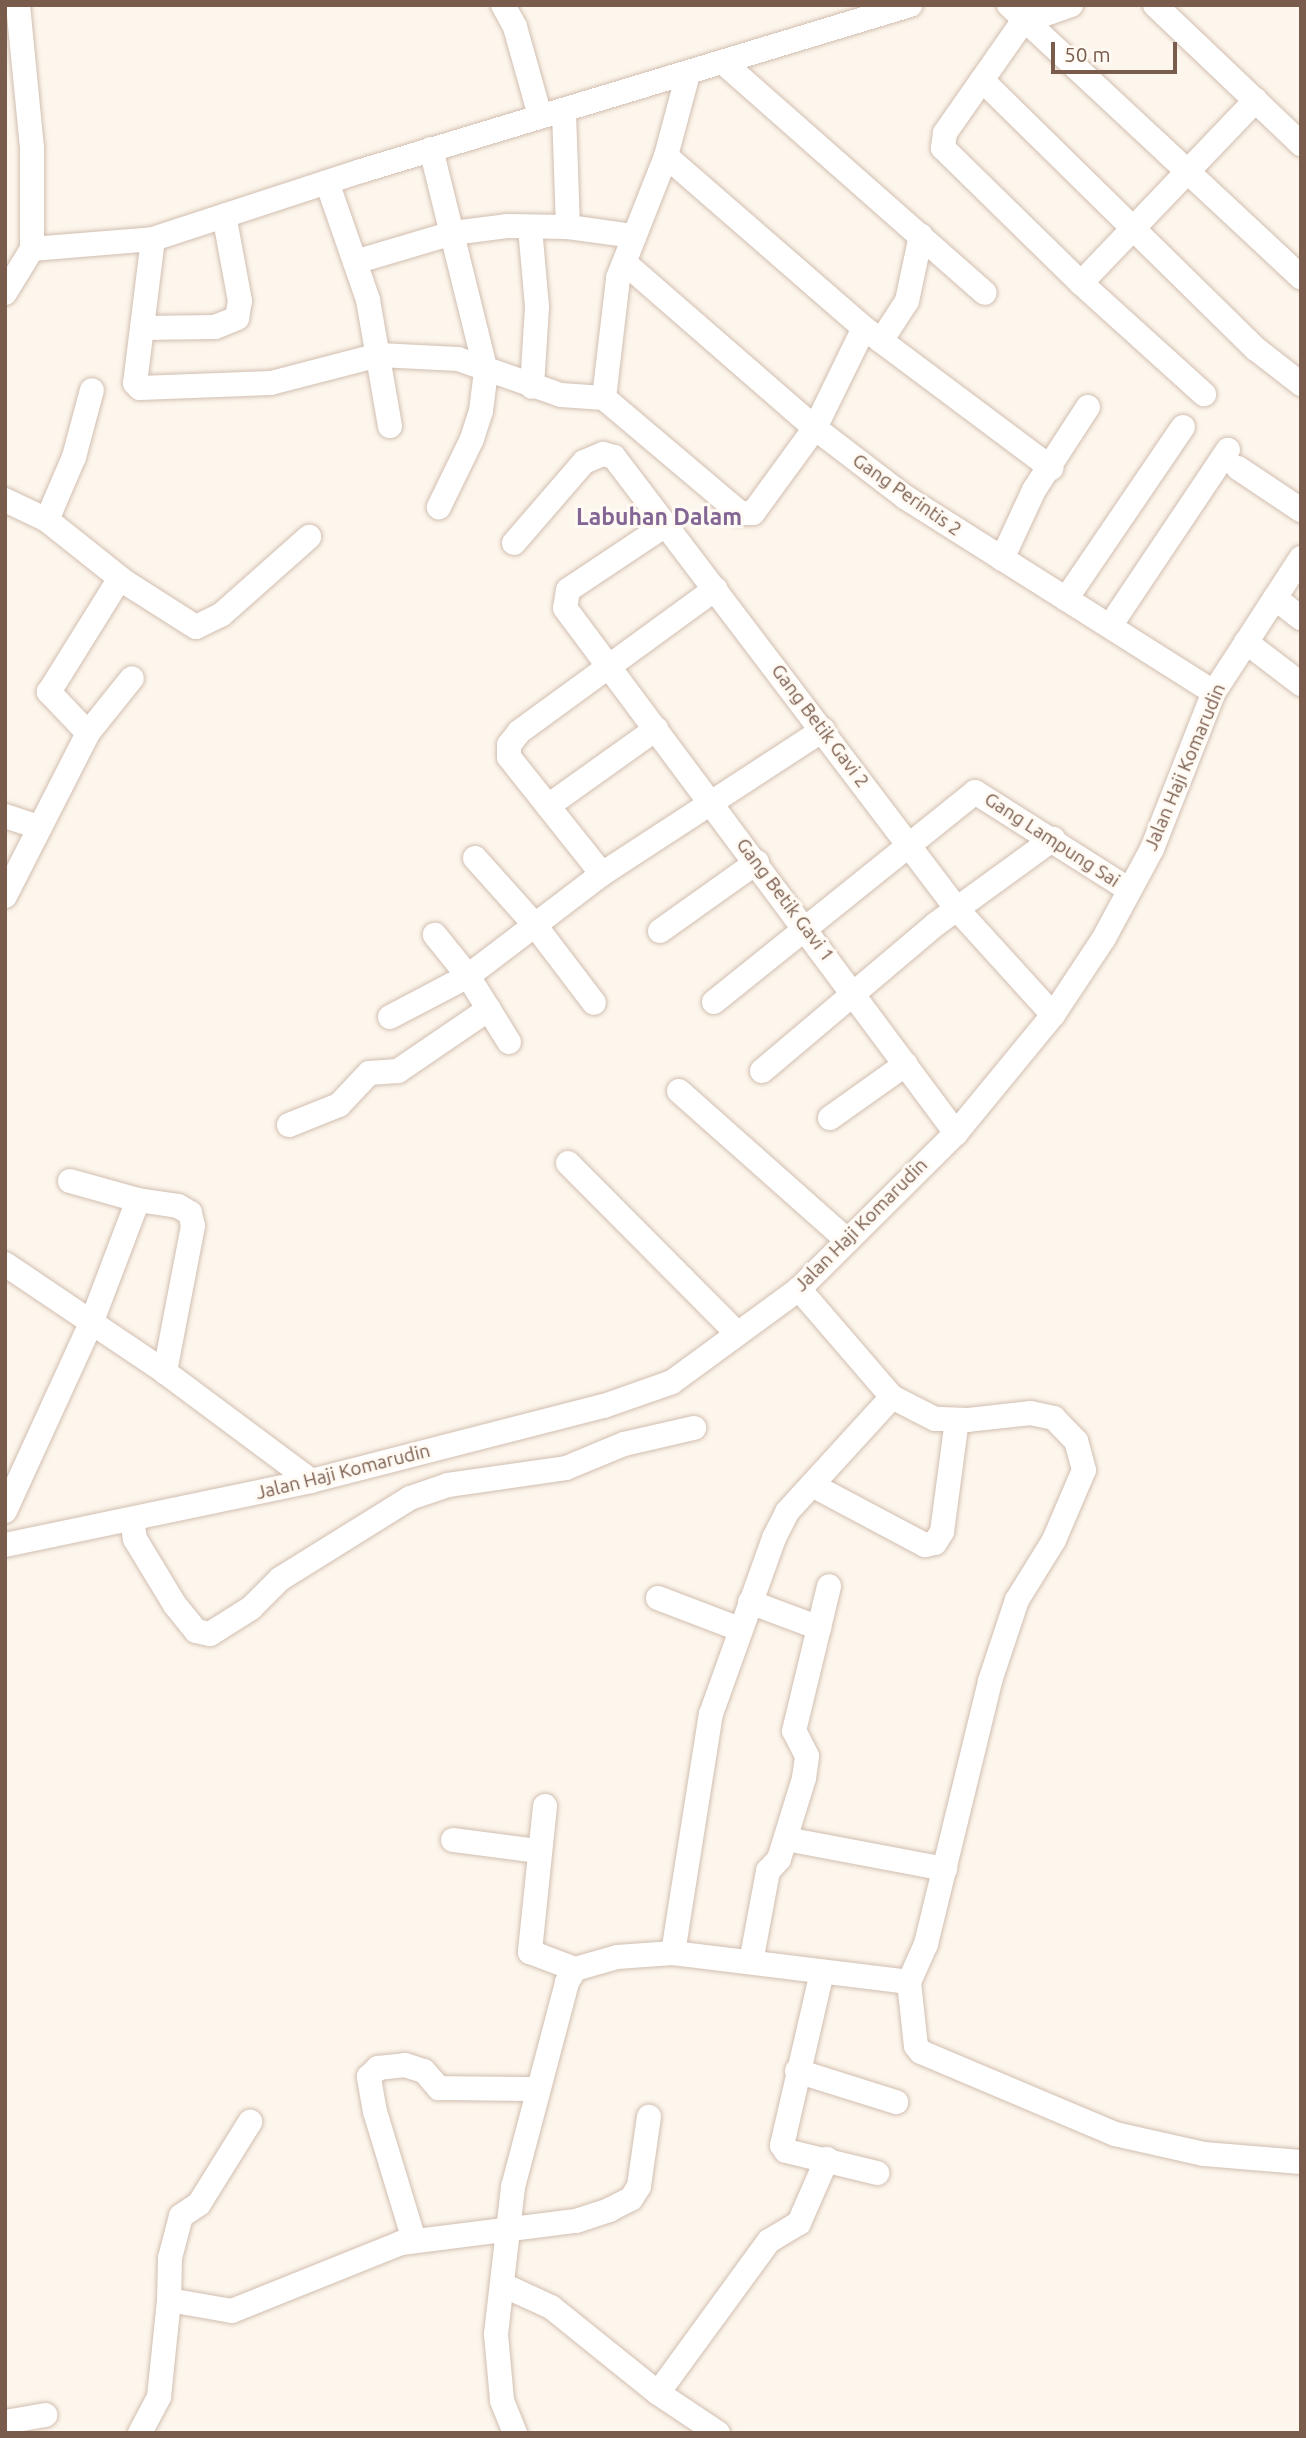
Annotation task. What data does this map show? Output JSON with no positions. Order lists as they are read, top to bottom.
{
  "streets": {
    "street": [
      "Gang Perintis 2",
      "Gang Betik Gavi 2",
      "Jalan Haji Komarudin",
      "Gang Lampung Sai",
      "Gang Betik Gavi 1"
    ]
  },
  "crossings": [
    ["Gang Perintis 2", "Jalan Haji Komarudin"],
    ["Gang Betik Gavi 2", "Jalan Haji Komarudin"],
    ["Gang Betik Gavi 2", "Gang Lampung Sai"],
    ["Gang Betik Gavi 2", "Gang Betik Gavi 1"],
    ["Jalan Haji Komarudin", "Gang Lampung Sai"],
    ["Jalan Haji Komarudin", "Gang Betik Gavi 1"]
  ],
  "districts": ["Labuhan Dalam"],
  "scale_bar": "50 m"
}
